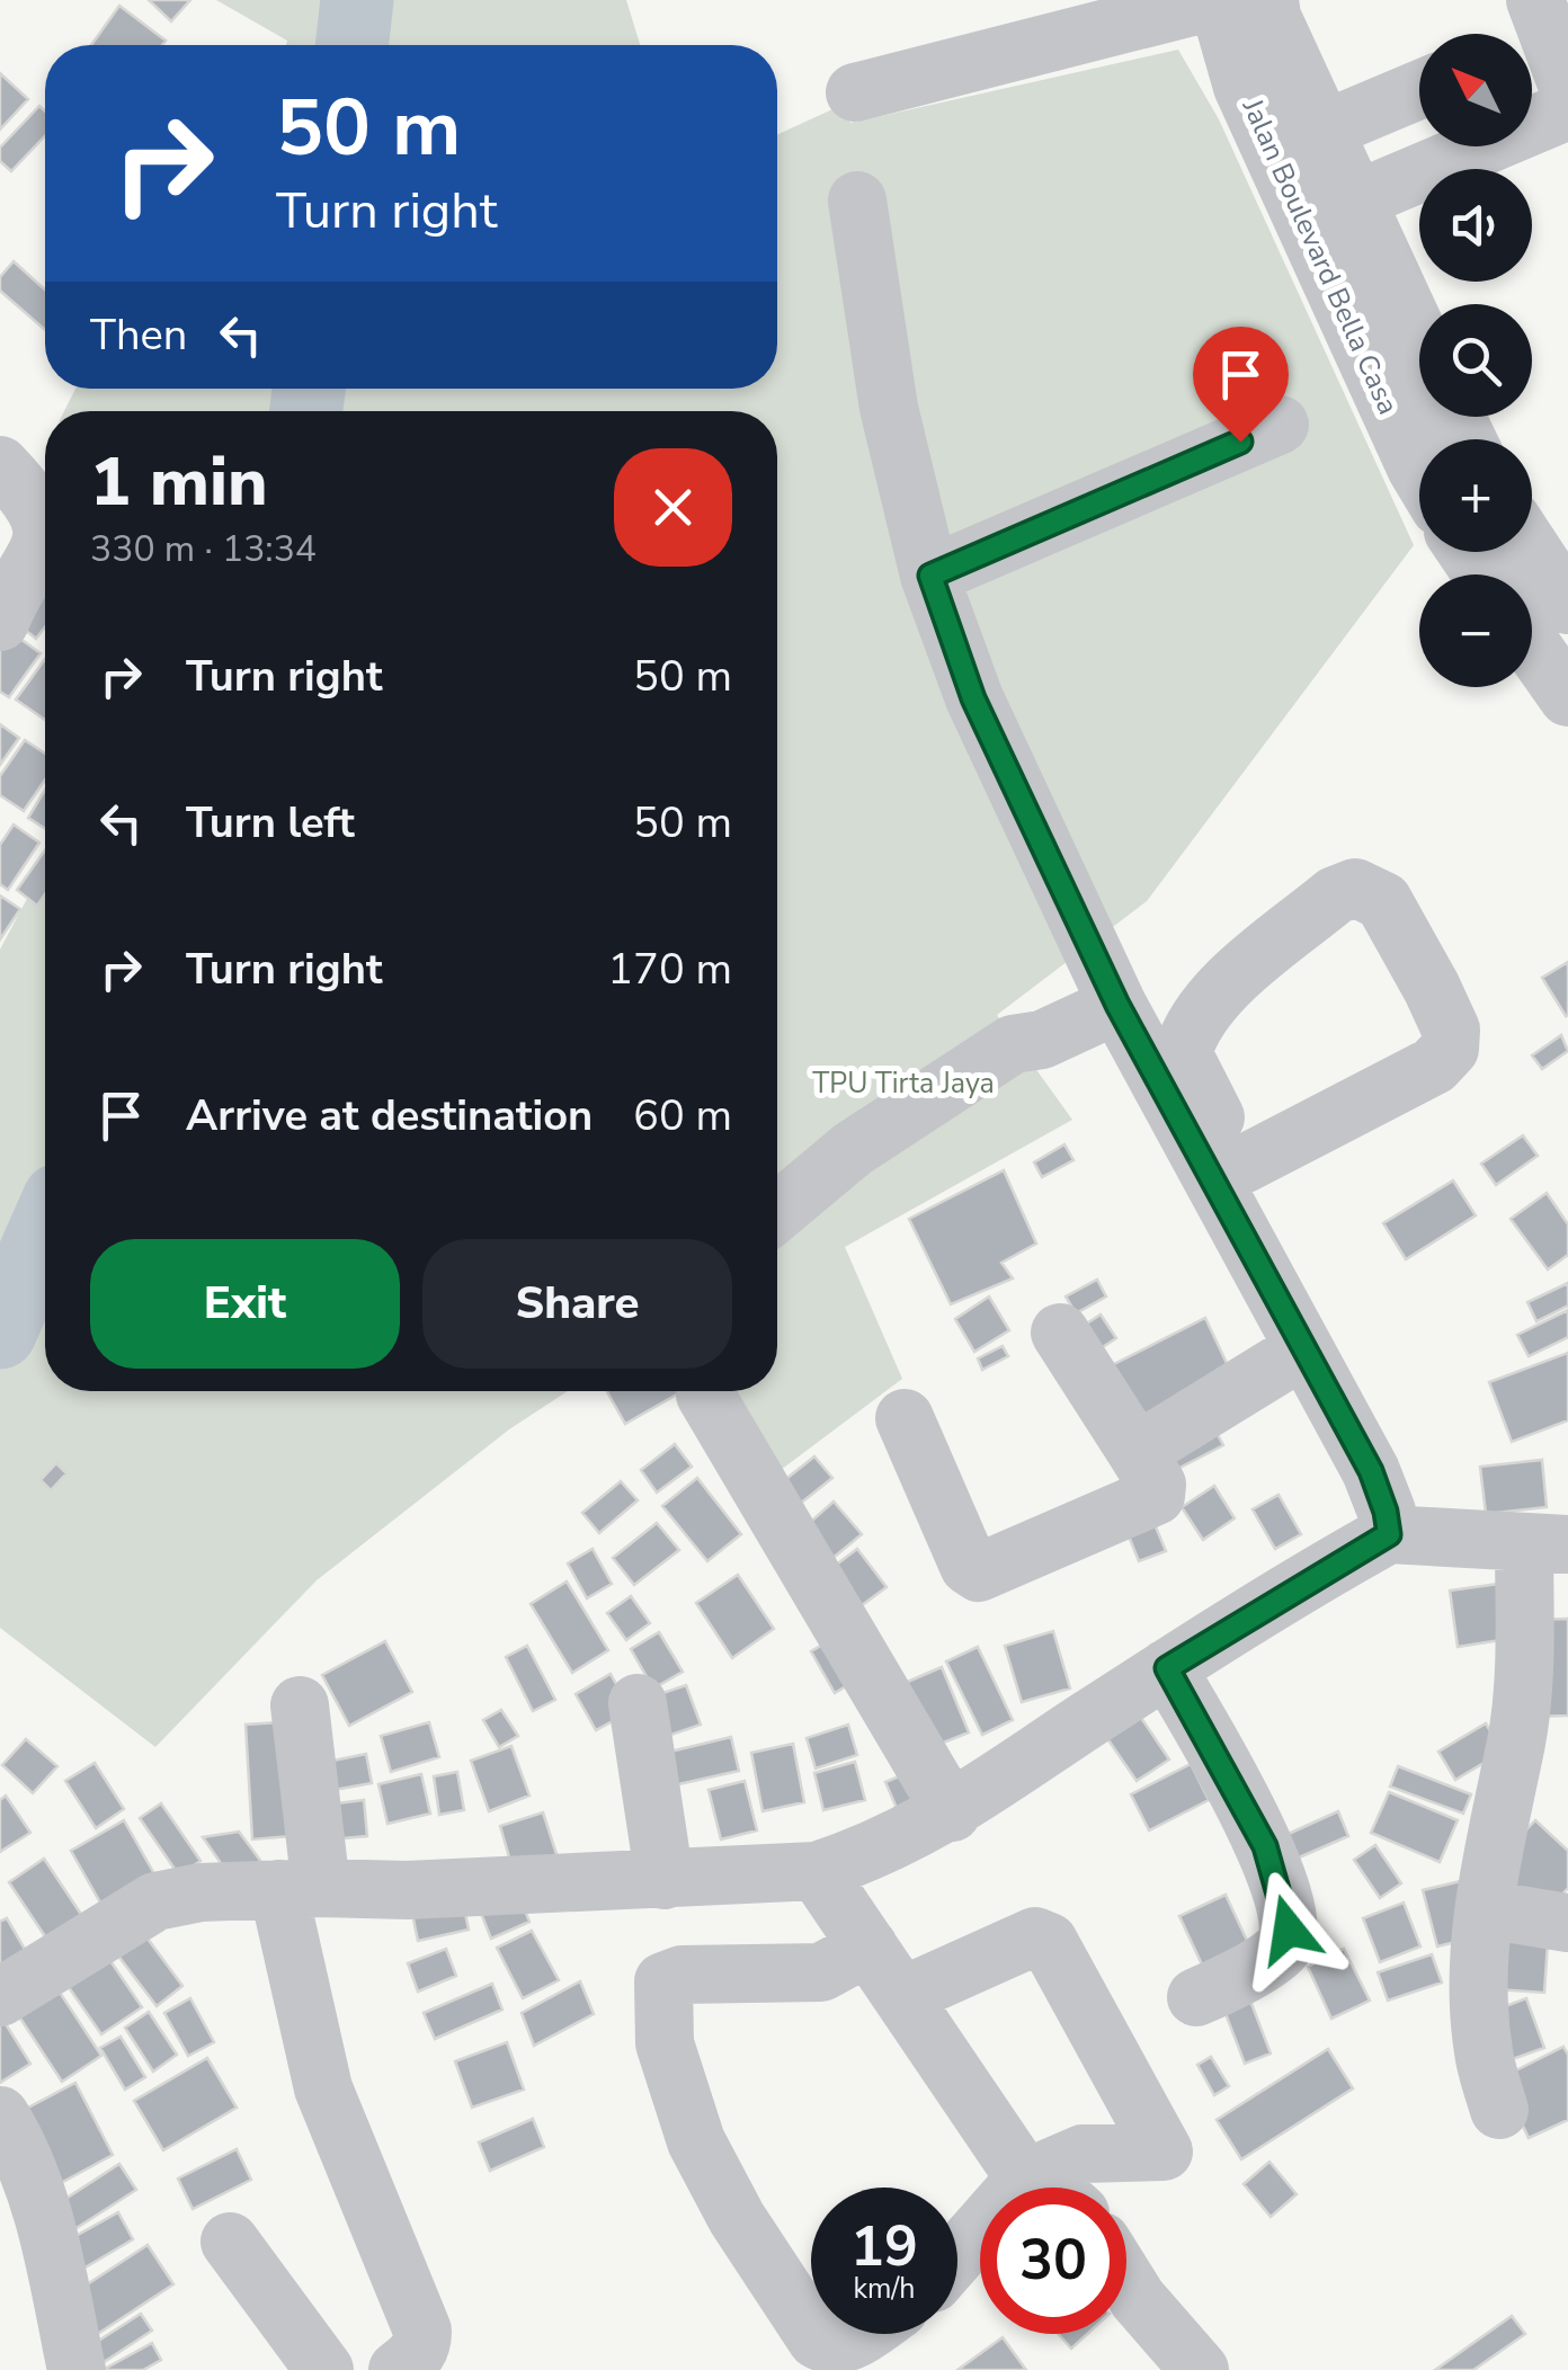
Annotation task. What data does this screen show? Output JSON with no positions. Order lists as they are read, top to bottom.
{
  "streets": {
    "street": ["Jalan Boulevard Bella Casa"]
  },
  "parks": ["TPU Tirta Jaya"],
  "north": "top left",
  "page": {
    "map_buttons": ["+", "−"],
    "turn": ["50 m", "Turn right"],
    "then": "Then",
    "heading": ["1 min", "330 m · 13:34"],
    "list": [
      {
        "name": "Turn right",
        "value": "50 m"
      },
      {
        "name": "Turn left",
        "value": "50 m"
      },
      {
        "name": "Turn right",
        "value": "170 m"
      },
      {
        "name": "Arrive at destination",
        "value": "60 m"
      }
    ],
    "buttons": ["Exit", "Share"],
    "speed": "19 km/h",
    "limit": "30"
  }
}
